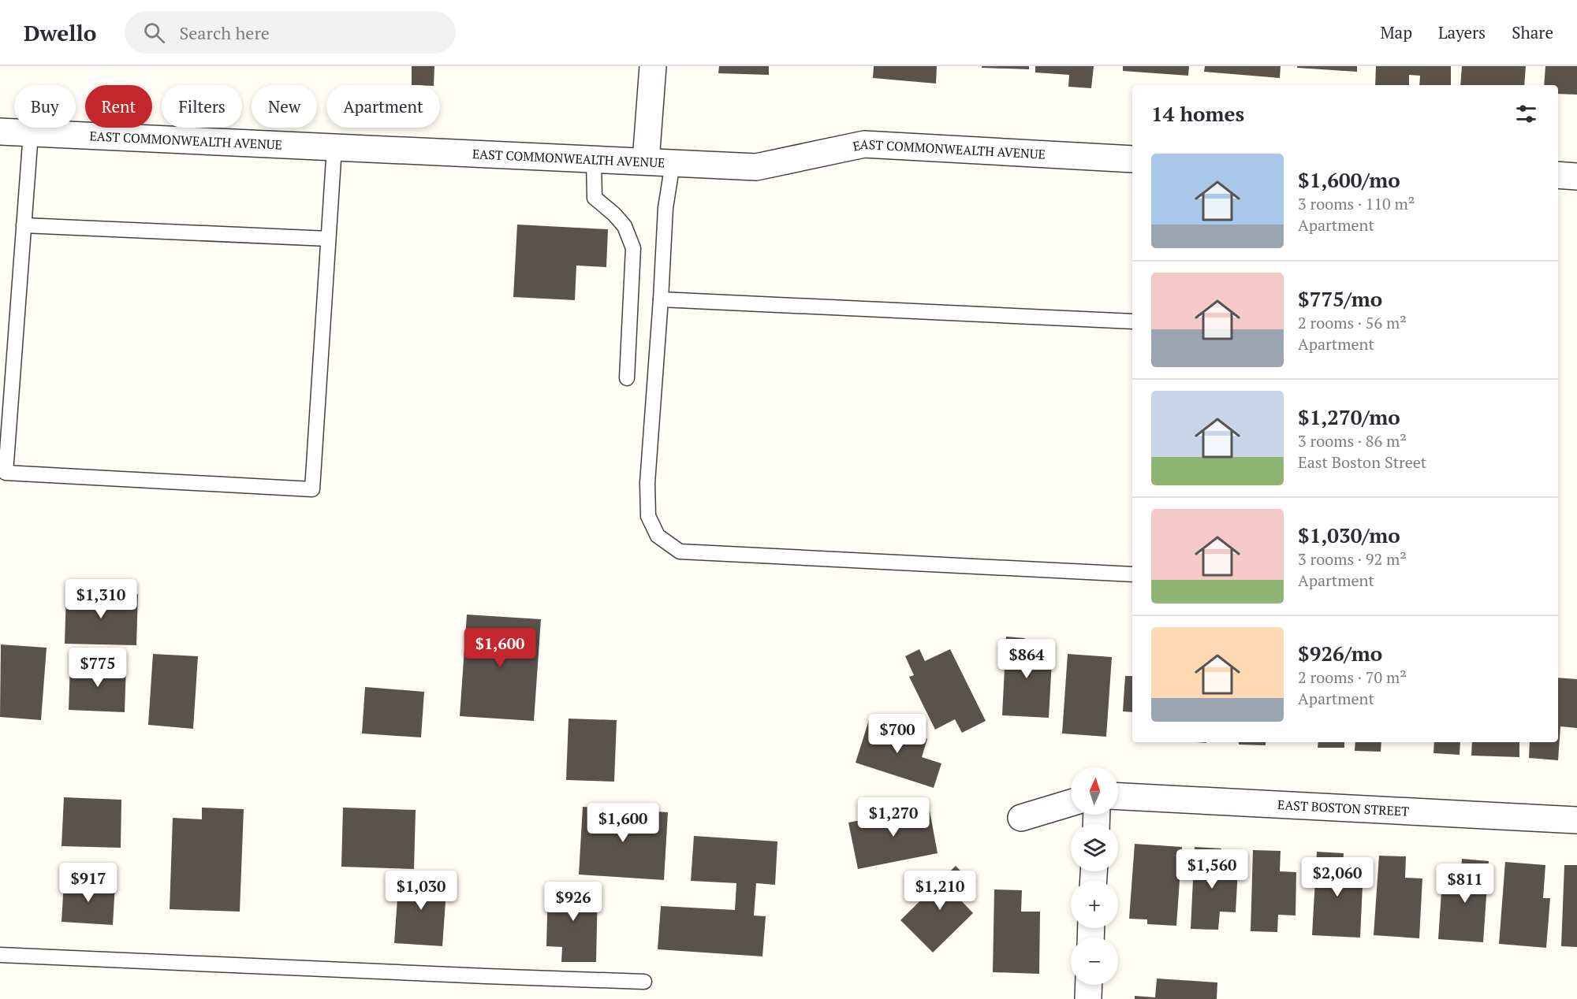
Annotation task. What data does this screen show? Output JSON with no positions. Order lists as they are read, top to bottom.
{
  "streets": {
    "street": ["EAST COMMONWEALTH AVENUE", "EAST BOSTON STREET"]
  },
  "north": "top",
  "page": {
    "header": "Dwello",
    "search": "Search here",
    "nav": ["Map", "Layers", "Share"],
    "chip": [
      "Buy",
      "Rent",
      "Filters",
      "New",
      "Apartment"
    ],
    "heading": "14 homes",
    "list": [
      {
        "name": "$1,600/mo",
        "note": "3 rooms · 110 m² · Apartment"
      },
      {
        "name": "$775/mo",
        "note": "2 rooms · 56 m² · Apartment"
      },
      {
        "name": "$1,270/mo",
        "note": "3 rooms · 86 m² · East Boston Street"
      },
      {
        "name": "$1,030/mo",
        "note": "3 rooms · 92 m² · Apartment"
      },
      {
        "name": "$926/mo",
        "note": "2 rooms · 70 m² · Apartment"
      }
    ],
    "price": [
      "$1,310",
      "$1,600",
      "$864",
      "$775",
      "$700",
      "$1,270",
      "$1,600",
      "$1,560",
      "$2,060",
      "$917",
      "$811",
      "$1,030",
      "$1,210",
      "$926"
    ],
    "map_buttons": ["+", "−"]
  }
}
